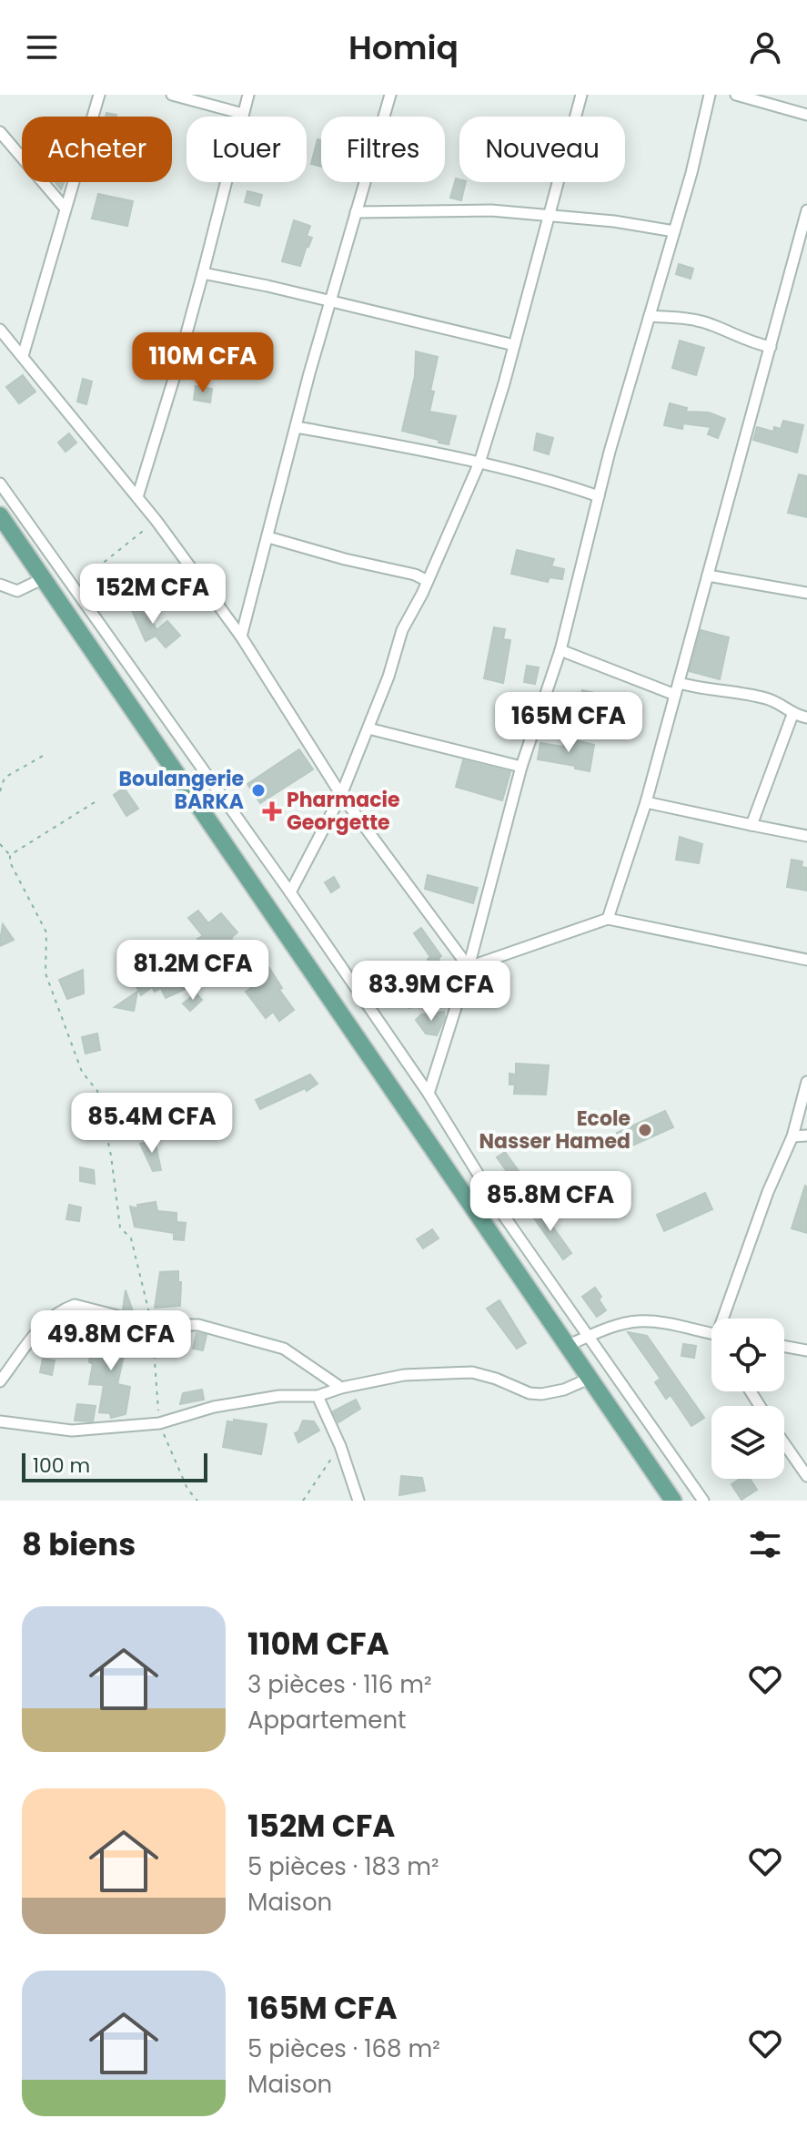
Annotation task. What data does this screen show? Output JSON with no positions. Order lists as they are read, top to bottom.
{
  "places": {
    "other": ["Boulangerie BARKA", "Ecole Nasser Hamed"],
    "health": ["Pharmacie Georgette"]
  },
  "scale_bar": "100 m",
  "page": {
    "header": "Homiq",
    "chip": [
      "Acheter",
      "Louer",
      "Filtres",
      "Nouveau"
    ],
    "price": [
      "110M CFA",
      "152M CFA",
      "165M CFA",
      "81.2M CFA",
      "83.9M CFA",
      "85.4M CFA",
      "85.8M CFA",
      "49.8M CFA"
    ],
    "scale": "100 m",
    "heading": "8 biens",
    "list": [
      {
        "name": "110M CFA",
        "note": "3 pièces · 116 m² · Appartement"
      },
      {
        "name": "152M CFA",
        "note": "5 pièces · 183 m² · Maison"
      },
      {
        "name": "165M CFA",
        "note": "5 pièces · 168 m² · Maison"
      }
    ]
  }
}
